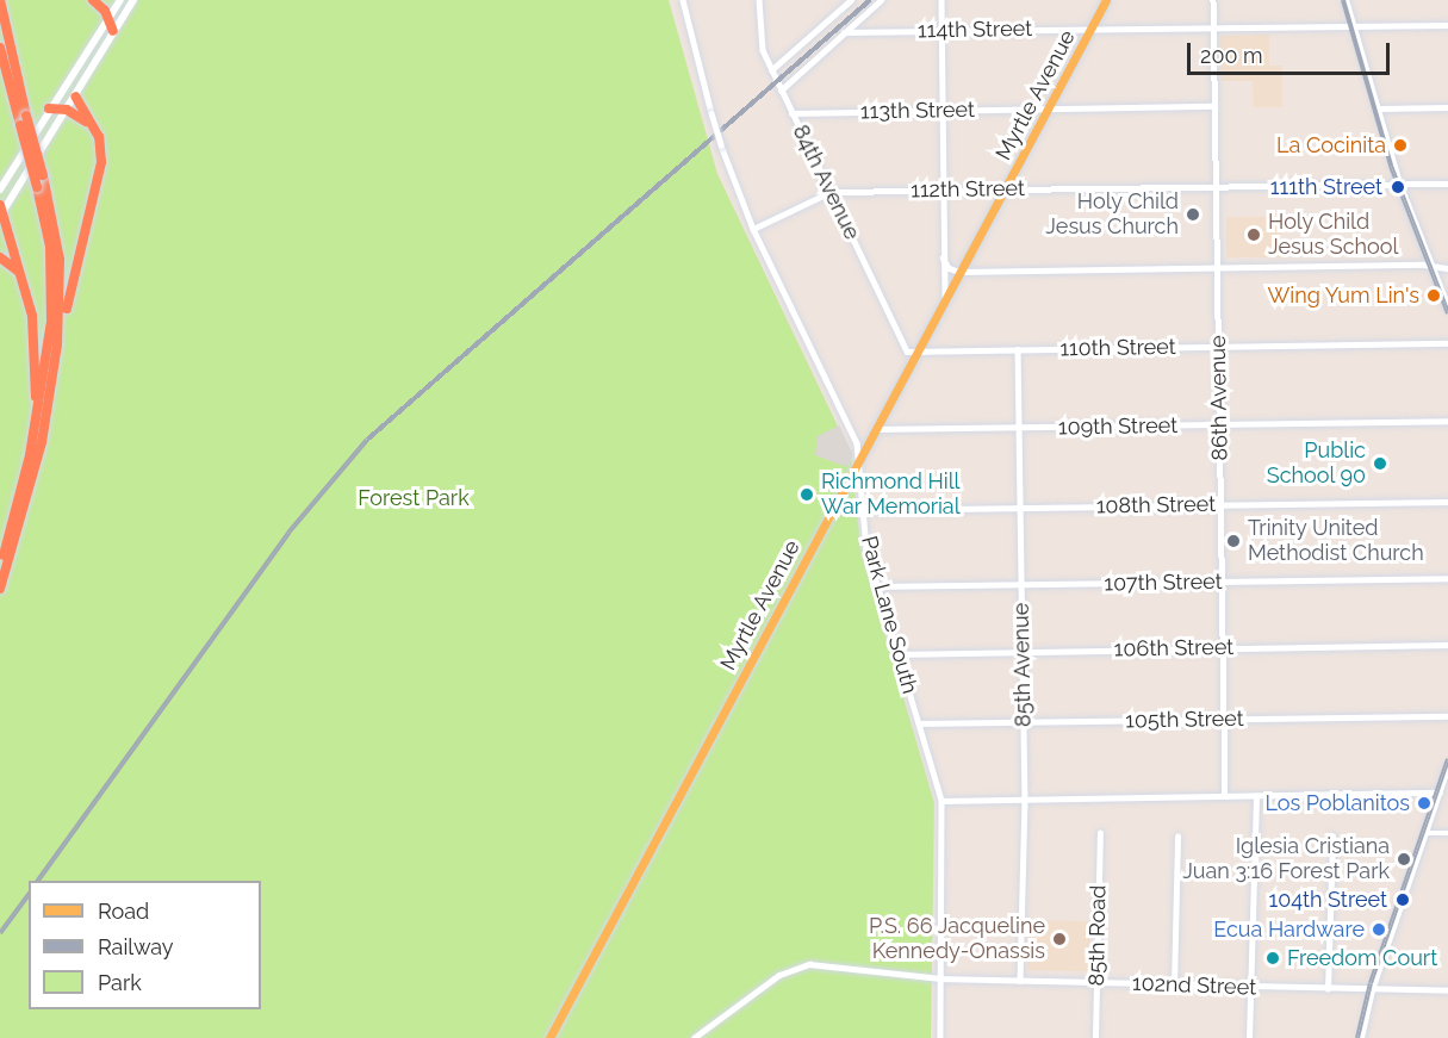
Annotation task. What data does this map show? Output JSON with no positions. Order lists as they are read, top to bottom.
{
  "streets": {
    "main road": ["Myrtle Avenue"],
    "street": [
      "114th Street",
      "113th Street",
      "84th Avenue",
      "112th Street",
      "110th Street",
      "86th Avenue",
      "109th Street",
      "108th Street",
      "107th Street",
      "Park Lane South",
      "106th Street",
      "85th Avenue",
      "105th Street",
      "85th Road",
      "102nd Street"
    ]
  },
  "crossings": [
    ["114th Street", "Myrtle Avenue"],
    ["114th Street", "86th Avenue"],
    ["Myrtle Avenue", "113th Street"],
    ["Myrtle Avenue", "84th Avenue"],
    ["Myrtle Avenue", "112th Street"],
    ["Myrtle Avenue", "110th Street"],
    ["Myrtle Avenue", "109th Street"],
    ["Myrtle Avenue", "Park Lane South"],
    ["113th Street", "84th Avenue"],
    ["113th Street", "86th Avenue"],
    ["84th Avenue", "112th Street"],
    ["84th Avenue", "110th Street"],
    ["112th Street", "86th Avenue"],
    ["112th Street", "Park Lane South"],
    ["110th Street", "86th Avenue"],
    ["110th Street", "85th Avenue"],
    ["86th Avenue", "109th Street"],
    ["86th Avenue", "108th Street"],
    ["86th Avenue", "107th Street"],
    ["86th Avenue", "106th Street"],
    ["86th Avenue", "105th Street"],
    ["109th Street", "85th Avenue"],
    ["108th Street", "Park Lane South"],
    ["108th Street", "85th Avenue"],
    ["107th Street", "Park Lane South"],
    ["107th Street", "85th Avenue"],
    ["Park Lane South", "106th Street"],
    ["Park Lane South", "105th Street"],
    ["Park Lane South", "102nd Street"],
    ["106th Street", "85th Avenue"],
    ["85th Avenue", "105th Street"],
    ["85th Avenue", "102nd Street"],
    ["85th Road", "102nd Street"]
  ],
  "parks": ["Forest Park"],
  "places": [
    "La Cocinita",
    "111th Street",
    "Holy Child Jesus Church",
    "Holy Child Jesus School",
    "Wing Yum Lin's",
    "Public School 90",
    "Richmond Hill War Memorial",
    "Trinity United Methodist Church",
    "Los Poblanitos",
    "Iglesia Cristiana Juan 3:16 Forest Park",
    "104th Street",
    "Ecua Hardware",
    "P.S. 66 Jacqueline Kennedy-Onassis",
    "Freedom Court"
  ],
  "legend": ["Road", "Railway", "Park"],
  "scale_bar": "200 m"
}
